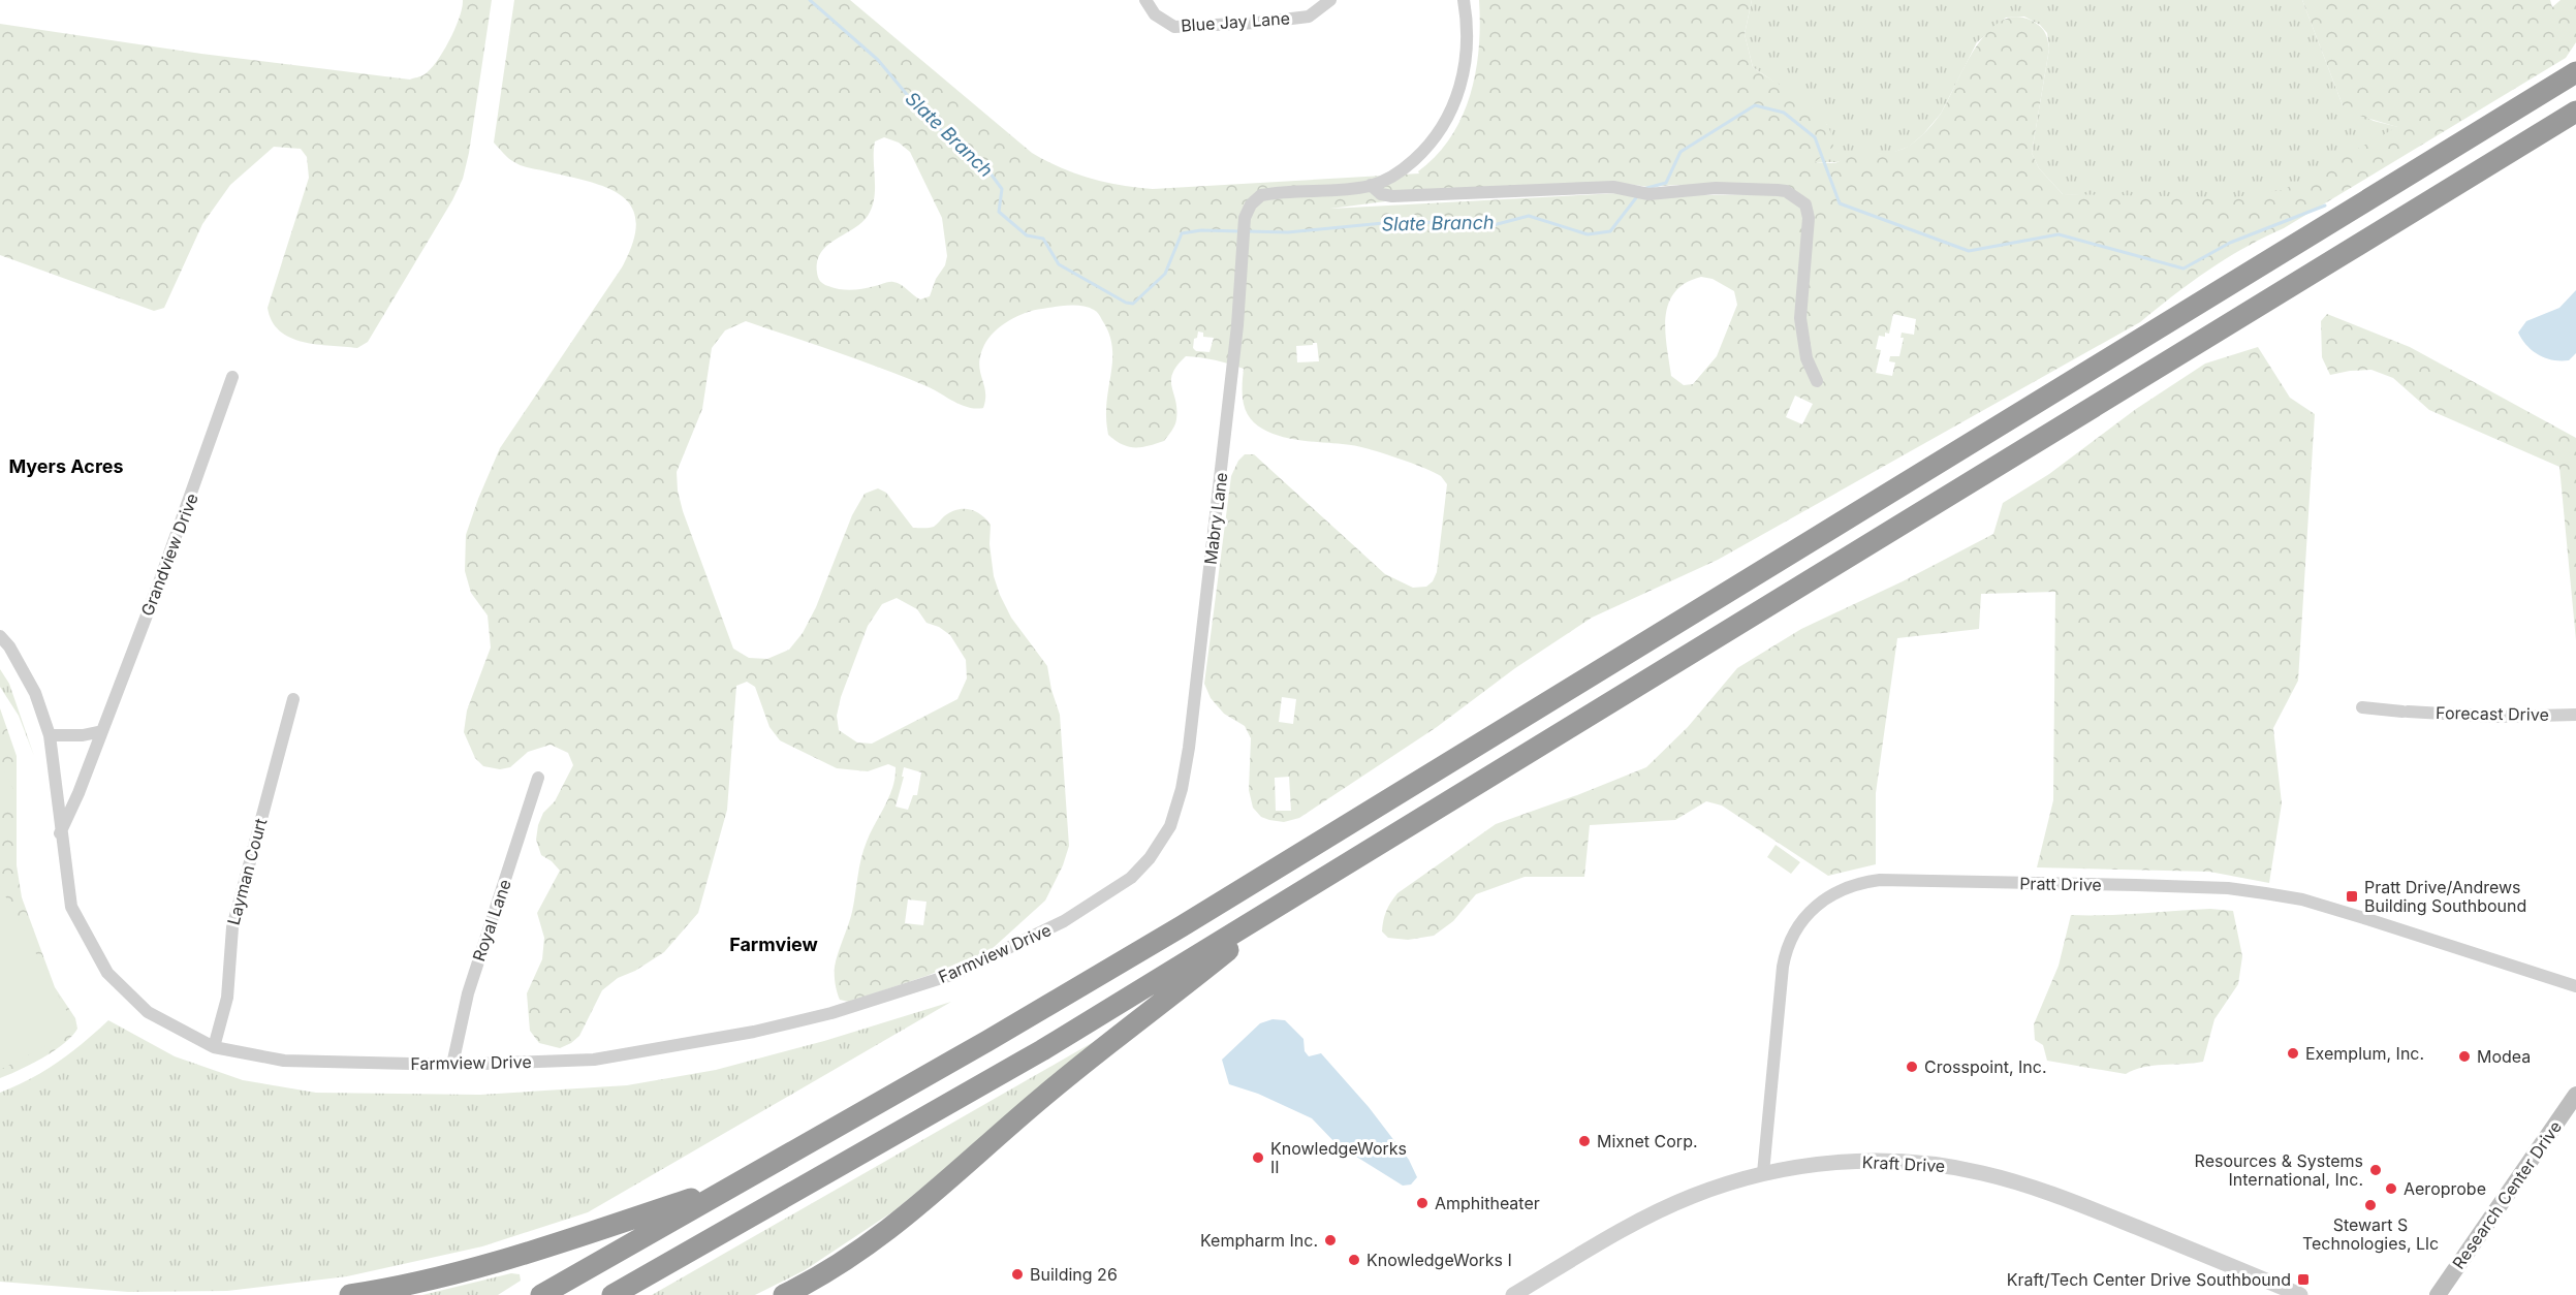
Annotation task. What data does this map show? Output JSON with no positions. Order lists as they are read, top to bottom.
{
  "streets": {
    "main road": ["Research Center Drive"],
    "street": [
      "Blue Jay Lane",
      "Mabry Lane",
      "Grandview Drive",
      "Forecast Drive",
      "Layman Court",
      "Pratt Drive",
      "Royal Lane",
      "Farmview Drive",
      "Kraft Drive"
    ]
  },
  "crossings": [
    ["Mabry Lane", "Farmview Drive"],
    ["Grandview Drive", "Farmview Drive"],
    ["Layman Court", "Farmview Drive"],
    ["Pratt Drive", "Kraft Drive"],
    ["Royal Lane", "Farmview Drive"]
  ],
  "districts": ["Myers Acres", "Farmview"],
  "water": ["Slate Branch"],
  "places": {
    "transit": ["Pratt Drive/Andrews Building Southbound", "Kraft/Tech Center Drive Southbound"],
    "other": [
      "Exemplum, Inc.",
      "Modea",
      "Crosspoint, Inc.",
      "Mixnet Corp.",
      "KnowledgeWorks II",
      "Resources & Systems International, Inc.",
      "Aeroprobe",
      "Amphitheater",
      "Stewart S Technologies, Llc",
      "Kempharm Inc.",
      "KnowledgeWorks I",
      "Building 26"
    ]
  }
}
